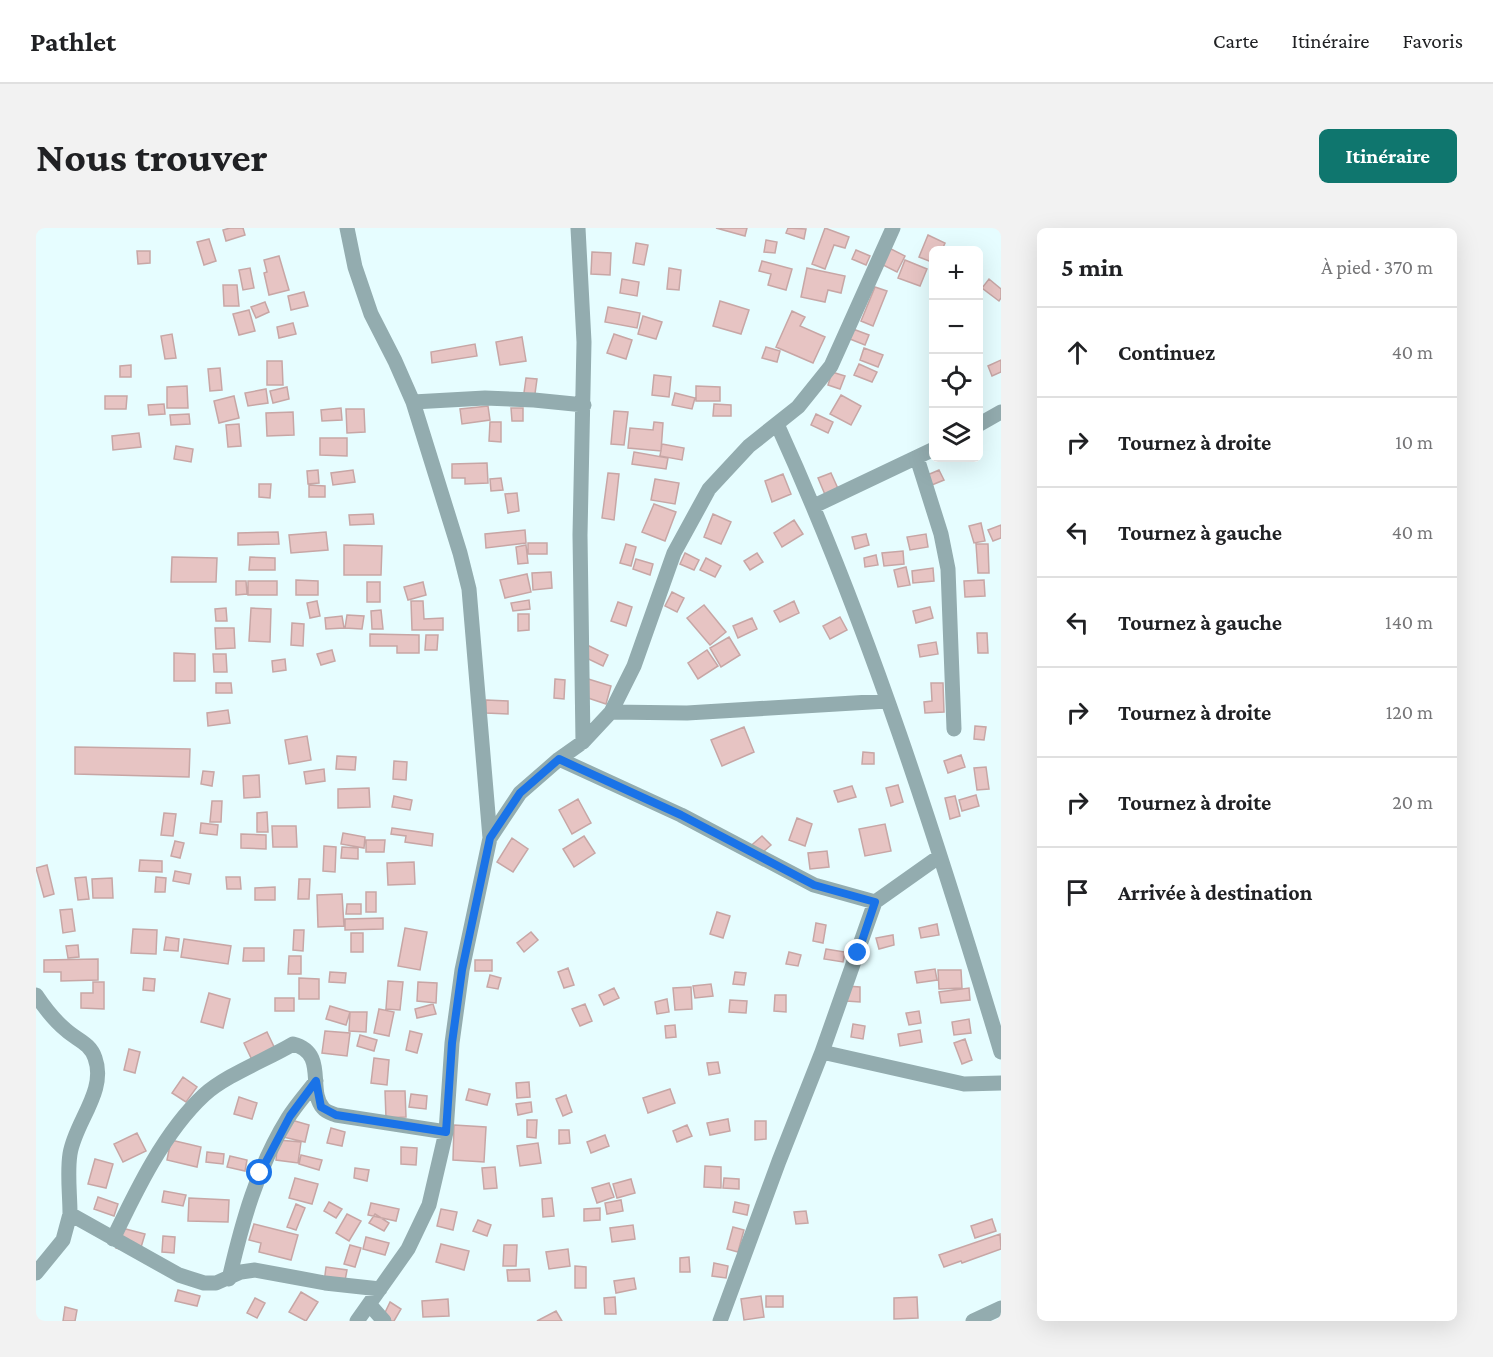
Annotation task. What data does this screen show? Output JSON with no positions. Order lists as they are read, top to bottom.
{
  "page": {
    "header": "Pathlet",
    "nav": ["Carte", "Itinéraire", "Favoris"],
    "buttons": "Itinéraire",
    "title": "Nous trouver",
    "heading": ["5 min", "À pied · 370 m"],
    "map_buttons": ["+", "−"],
    "list": [
      ["Continuez", "40 m"],
      ["Tournez à droite", "10 m"],
      ["Tournez à gauche", "40 m"],
      ["Tournez à gauche", "140 m"],
      ["Tournez à droite", "120 m"],
      ["Tournez à droite", "20 m"],
      "Arrivée à destination"
    ]
  }
}
